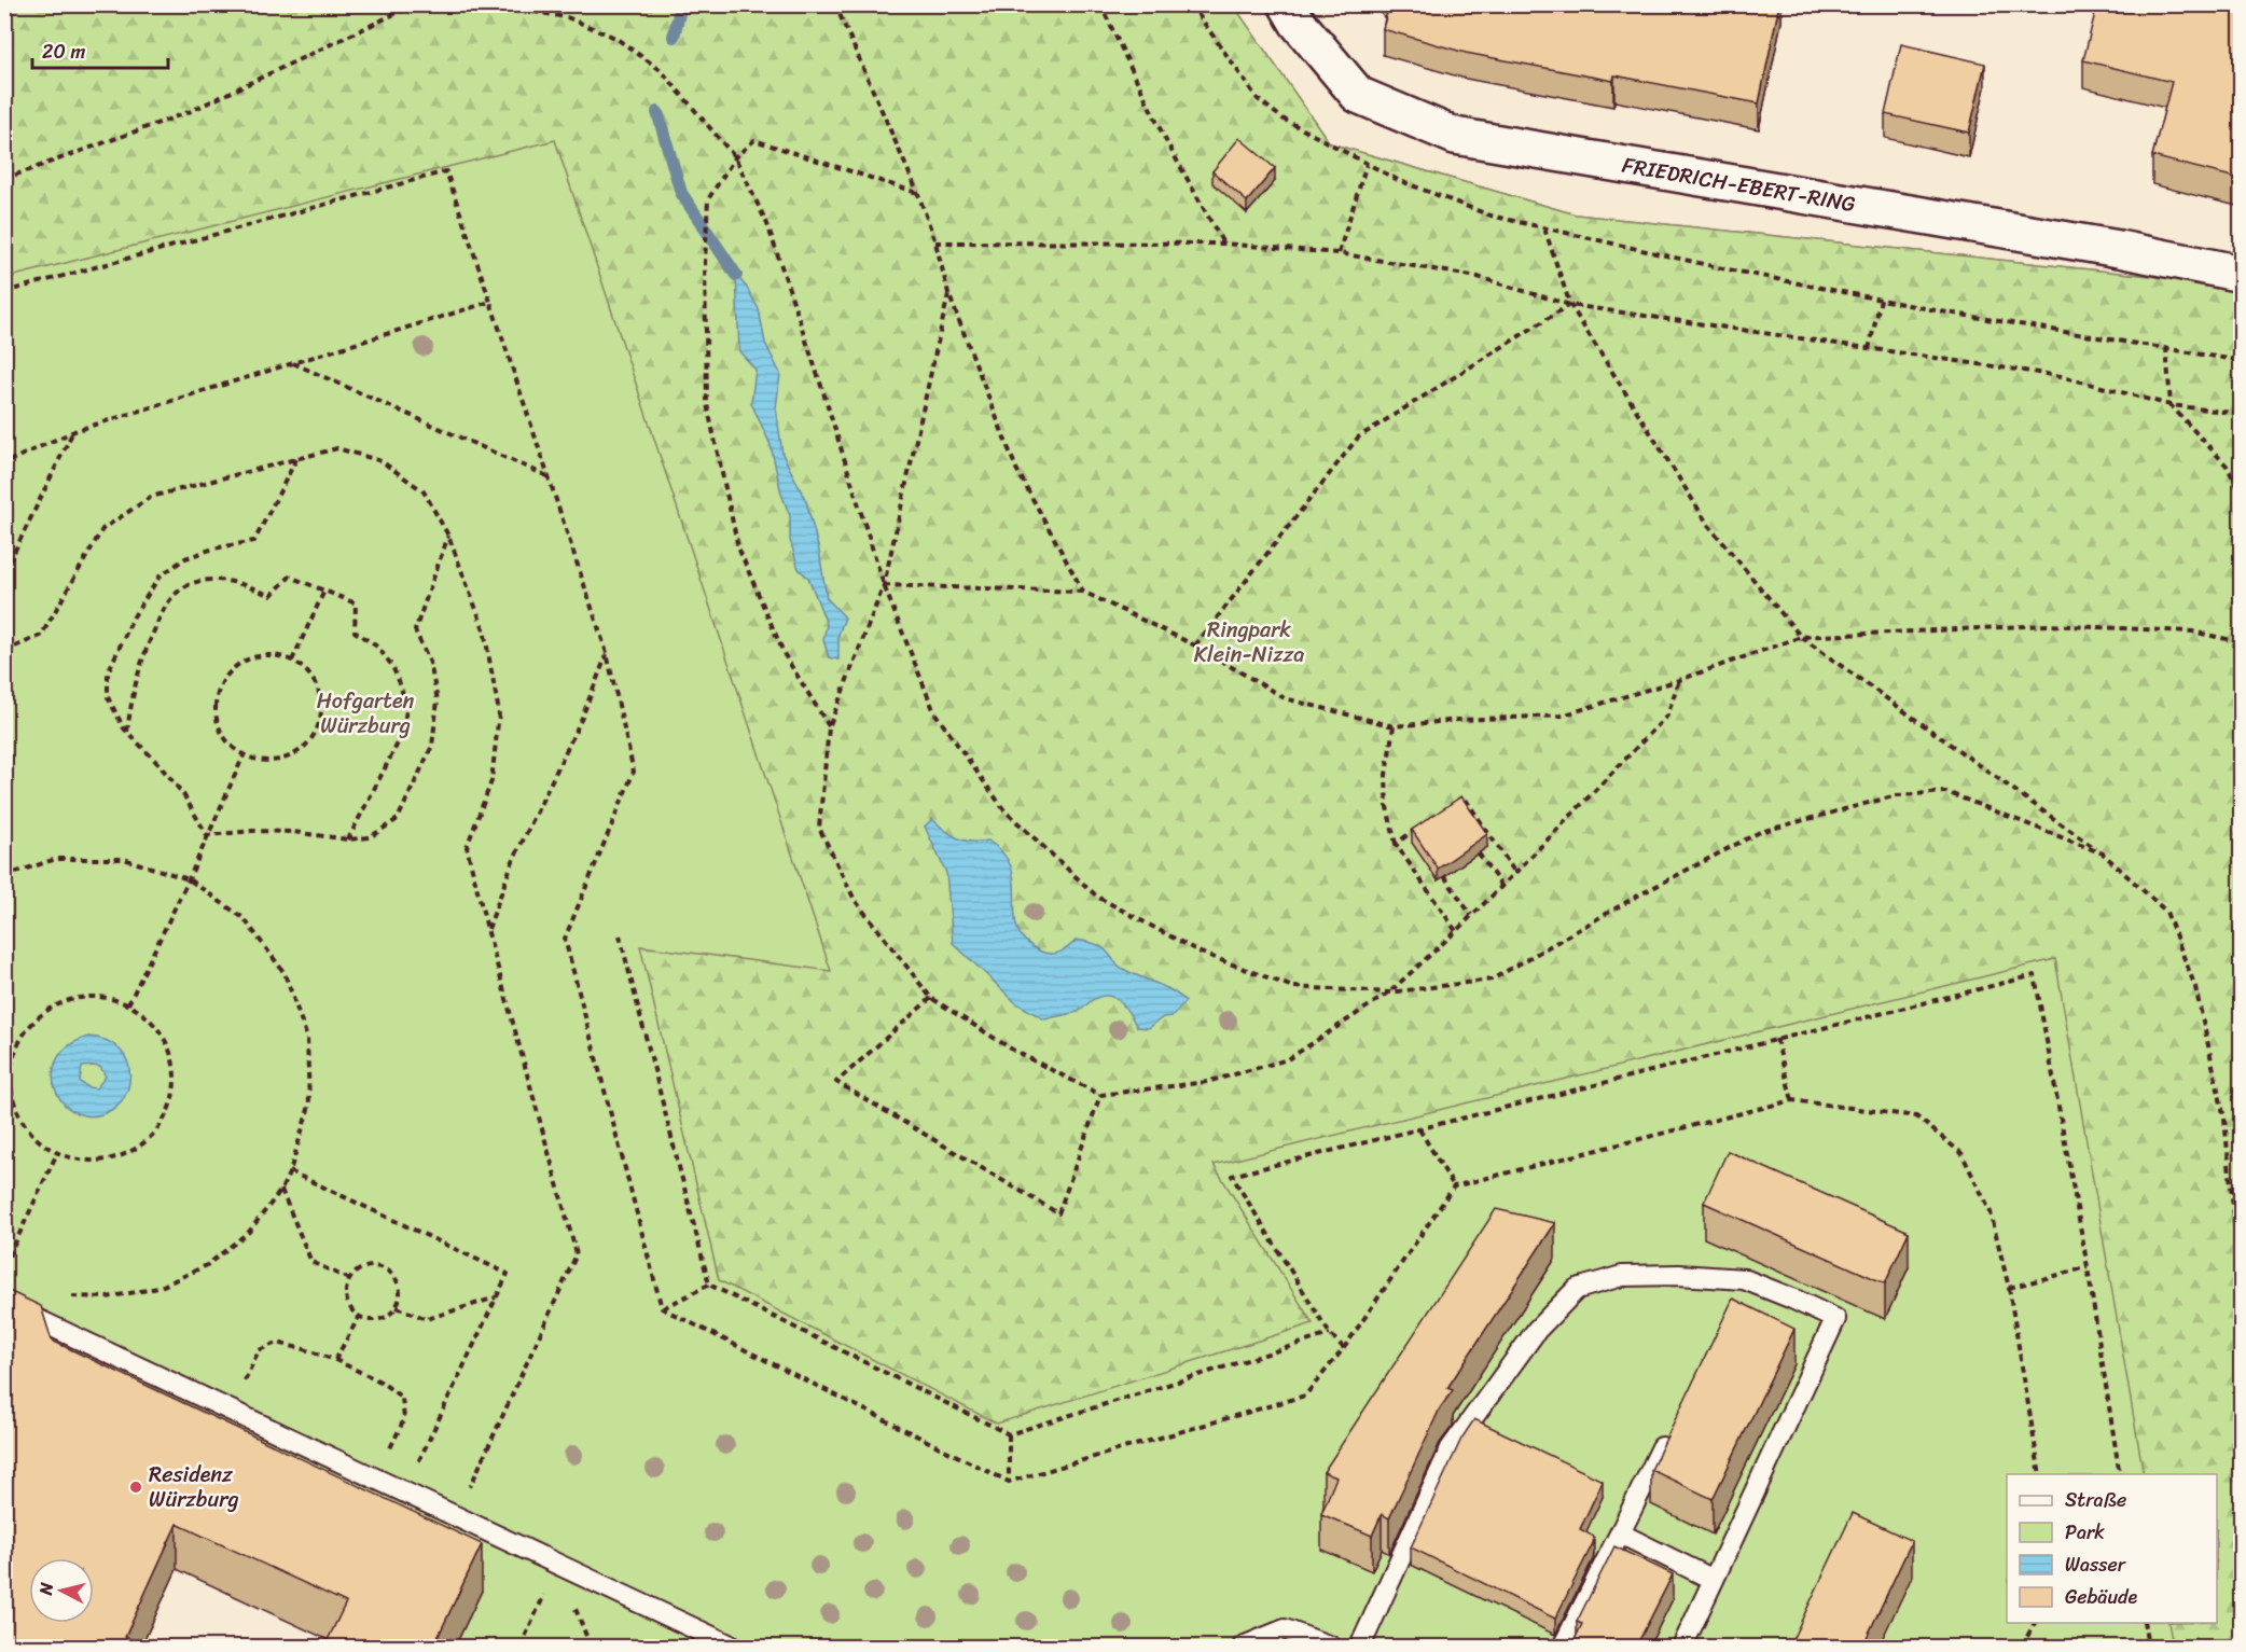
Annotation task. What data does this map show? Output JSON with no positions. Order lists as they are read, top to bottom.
{
  "streets": {
    "main road": ["FRIEDRICH-EBERT-RING"]
  },
  "parks": ["Ringpark Klein-Nizza", "Hofgarten Würzburg"],
  "places": ["Residenz Würzburg"],
  "legend": [
    "Straße",
    "Park",
    "Wasser",
    "Gebäude"
  ],
  "scale_bar": "20 m",
  "north": "left"
}
